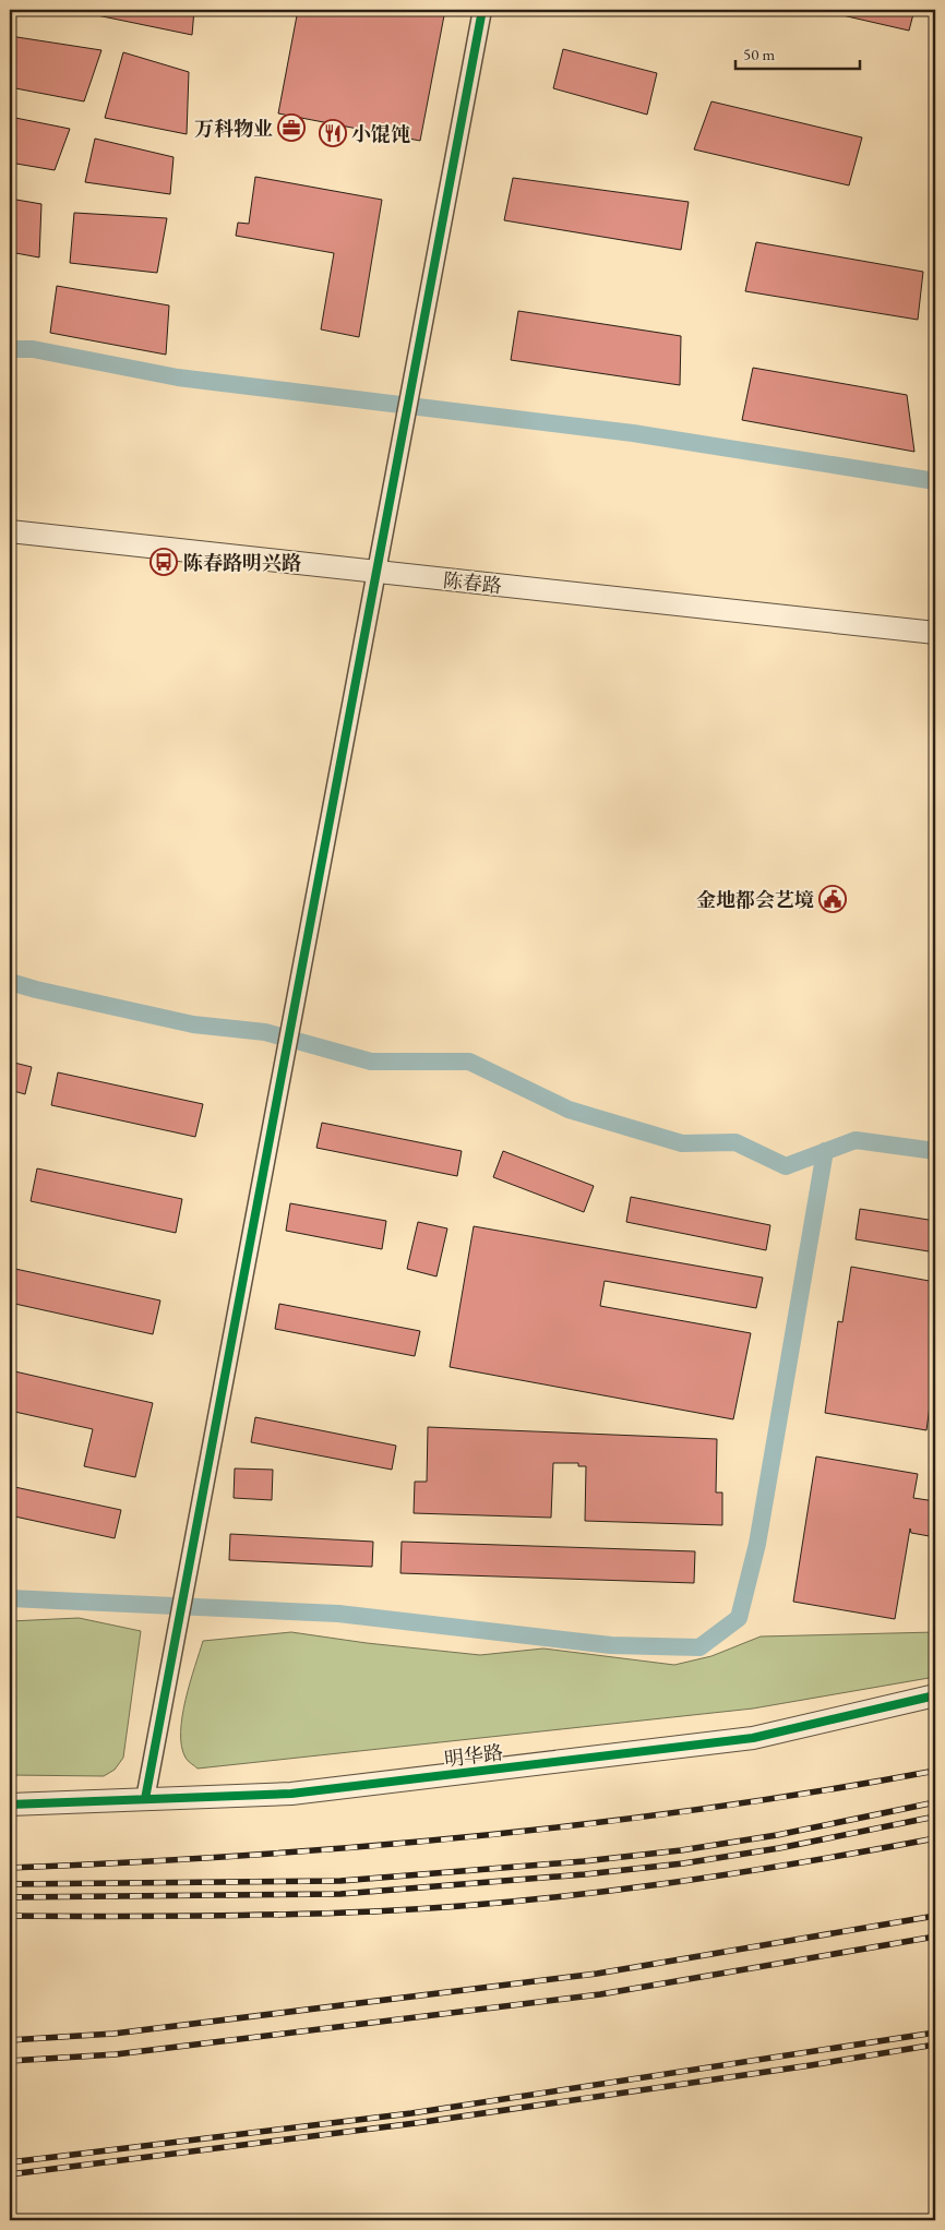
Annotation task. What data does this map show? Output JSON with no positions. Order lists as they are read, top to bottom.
{
  "streets": {
    "street": ["陈春路", "明华路"]
  },
  "places": {
    "office": ["万科物业"],
    "restaurant": ["小馄饨"],
    "bus stop": ["陈春路明兴路"],
    "public building": ["金地都会艺境"]
  },
  "scale_bar": "50 m"
}
